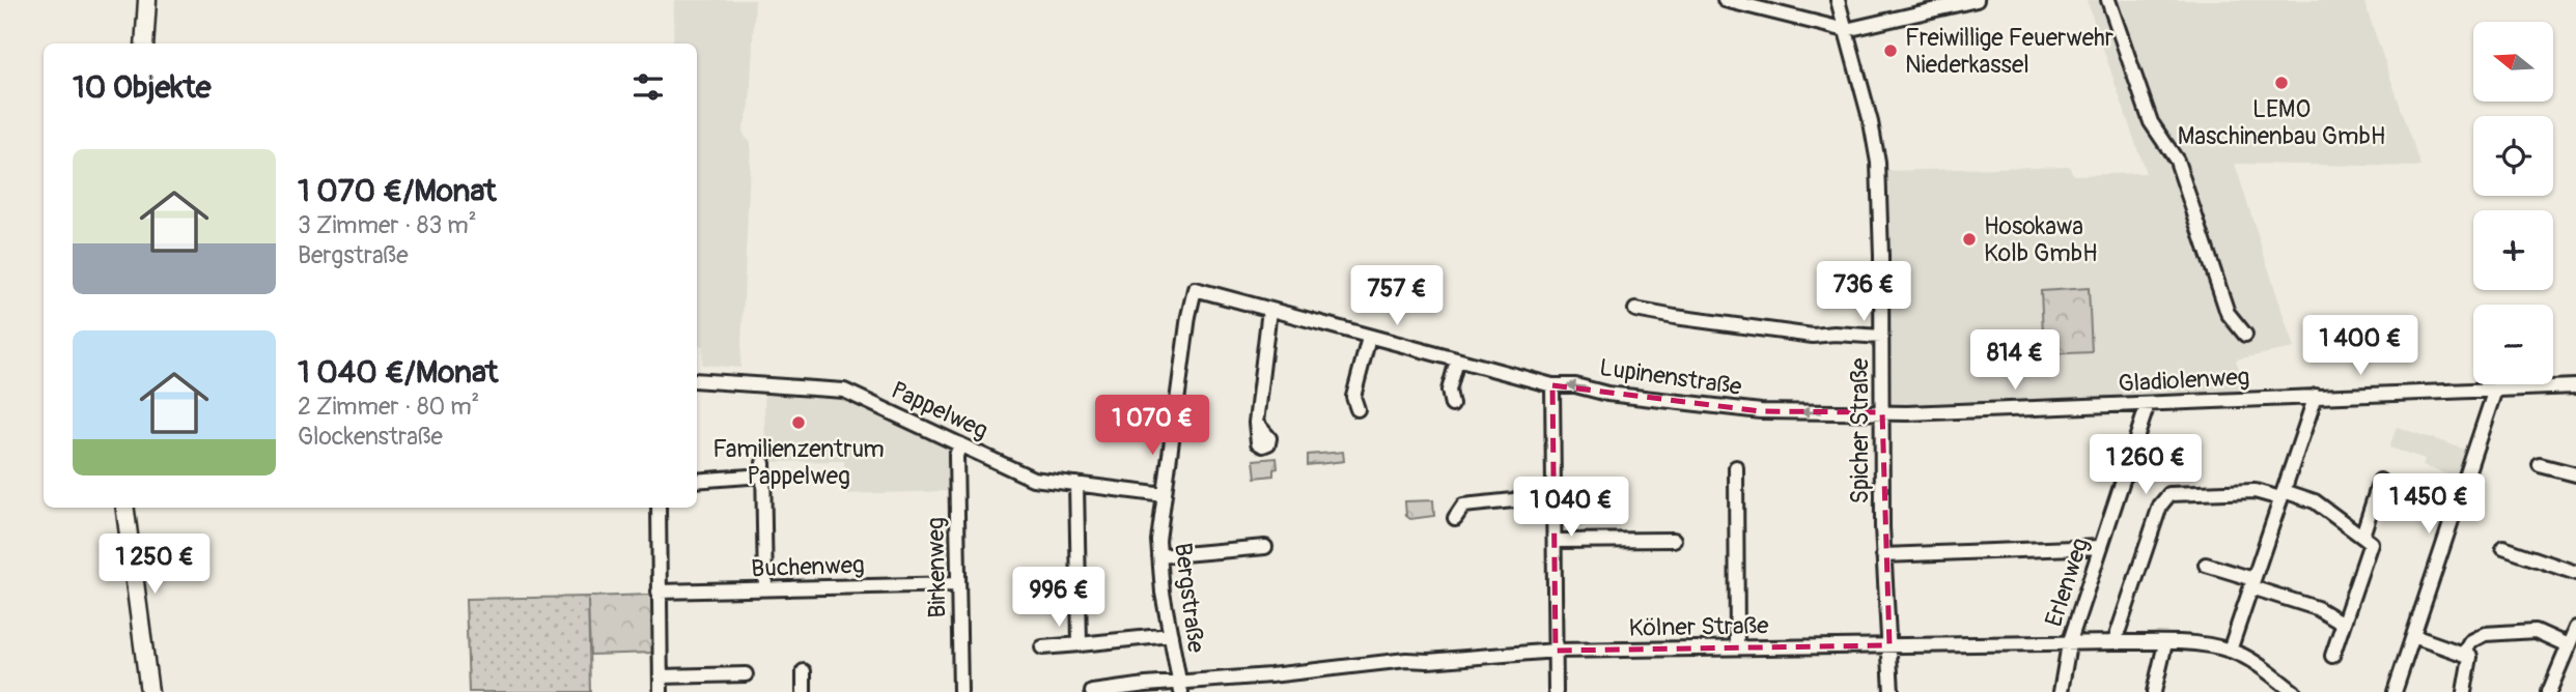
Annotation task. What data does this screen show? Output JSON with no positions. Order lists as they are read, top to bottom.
{
  "streets": {
    "street": [
      "Lupinenstraße",
      "Gladiolenweg",
      "Pappelweg",
      "Spicher Straße",
      "Buchenweg",
      "Birkenweg",
      "Erlenweg",
      "Bergstraße",
      "Kölner Straße"
    ]
  },
  "crossings": [
    ["Lupinenstraße", "Gladiolenweg"],
    ["Lupinenstraße", "Spicher Straße"],
    ["Lupinenstraße", "Bergstraße"],
    ["Gladiolenweg", "Spicher Straße"],
    ["Gladiolenweg", "Erlenweg"],
    ["Pappelweg", "Birkenweg"],
    ["Pappelweg", "Bergstraße"],
    ["Spicher Straße", "Kölner Straße"],
    ["Buchenweg", "Birkenweg"],
    ["Erlenweg", "Kölner Straße"],
    ["Bergstraße", "Kölner Straße"]
  ],
  "places": [
    "Freiwillige Feuerwehr Niederkassel",
    "LEMO Maschinenbau GmbH",
    "Hosokawa Kolb GmbH",
    "Familienzentrum Pappelweg"
  ],
  "north": "left",
  "page": {
    "map_buttons": ["+", "−"],
    "heading": "10 Objekte",
    "list": [
      {
        "name": "1 070 €/Monat",
        "note": "3 Zimmer · 83 m² · Bergstraße"
      },
      {
        "name": "1 040 €/Monat",
        "note": "2 Zimmer · 80 m² · Glockenstraße"
      }
    ],
    "price": [
      "736 €",
      "757 €",
      "1 400 €",
      "814 €",
      "1 070 €",
      "1 260 €",
      "1 450 €",
      "1 040 €",
      "1 250 €",
      "996 €"
    ]
  }
}
